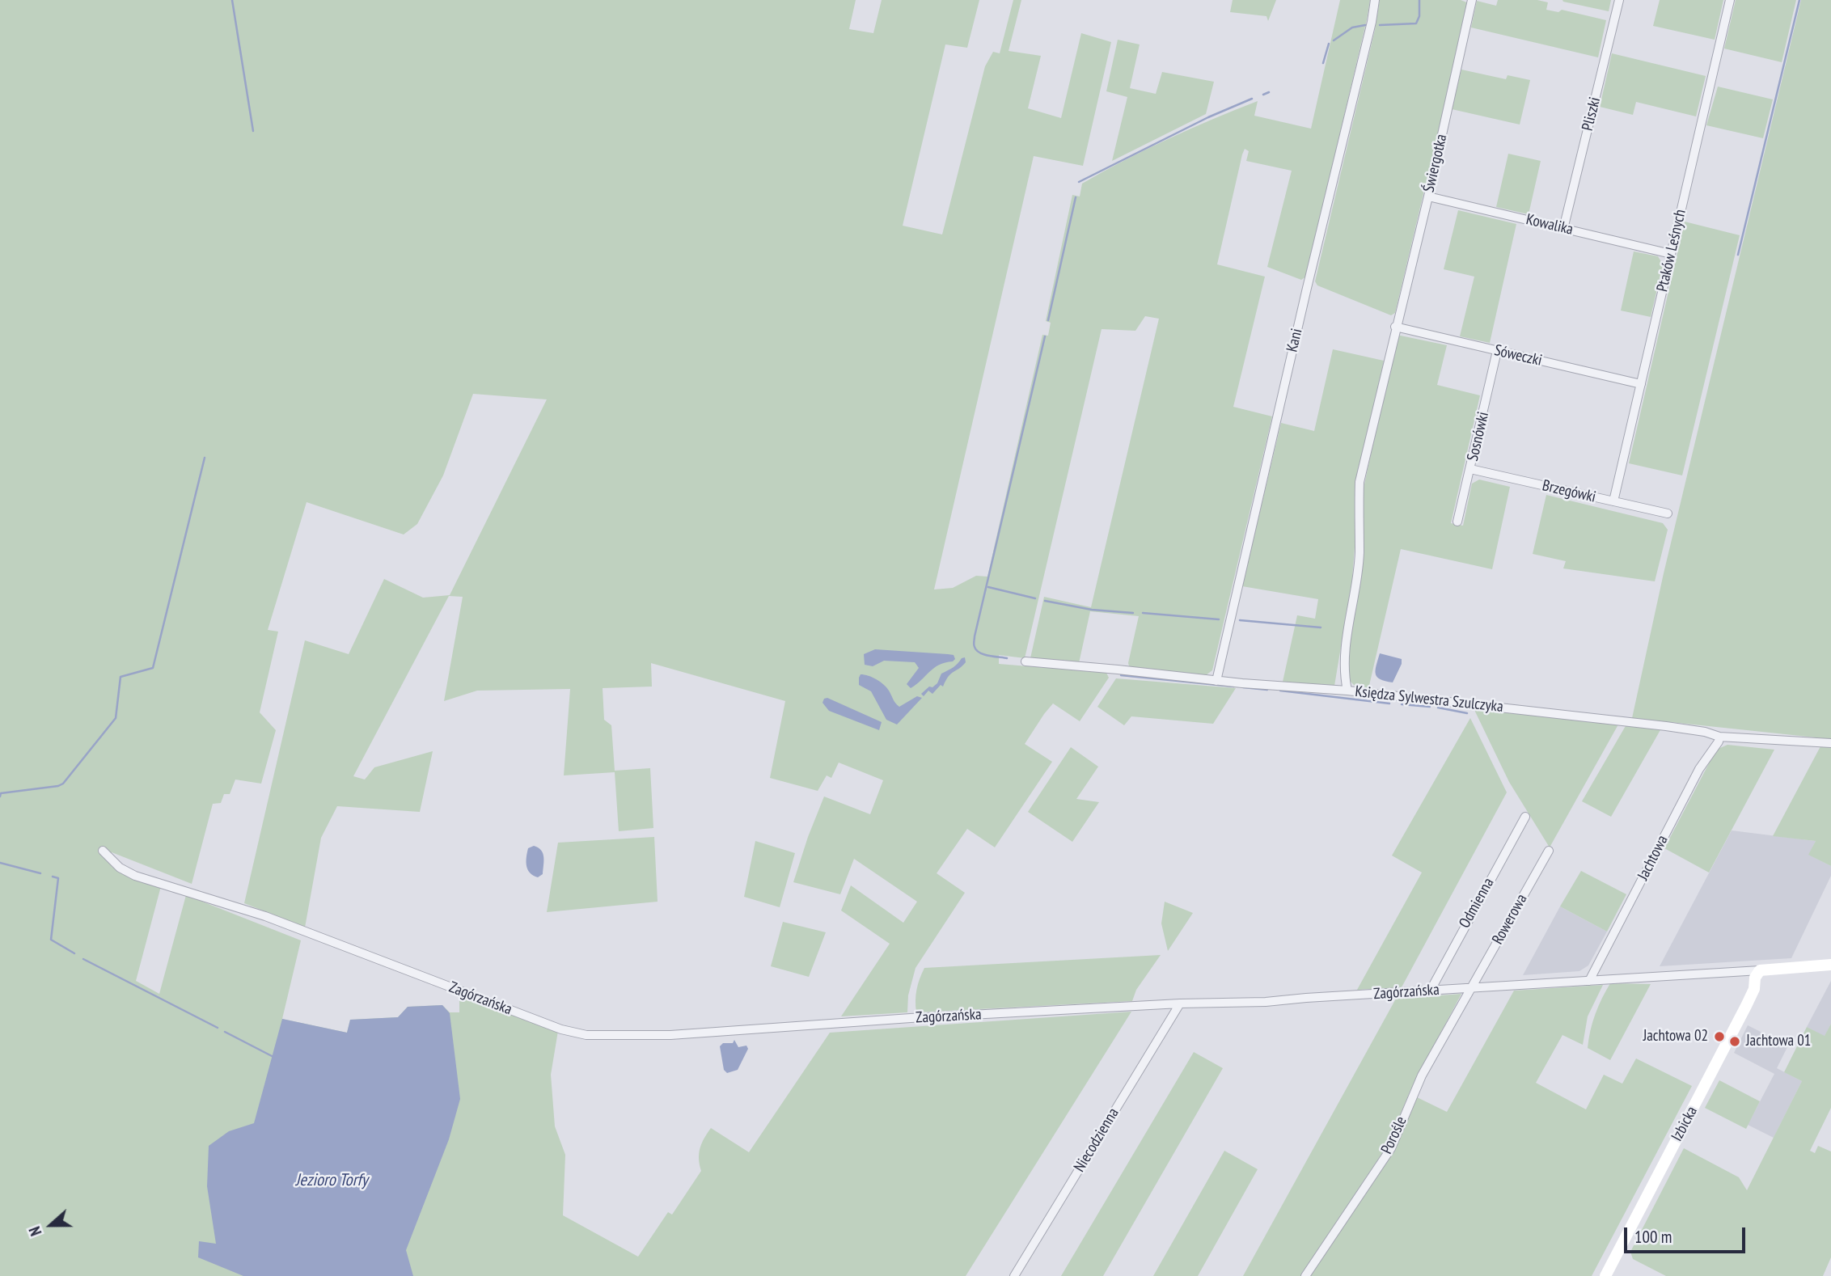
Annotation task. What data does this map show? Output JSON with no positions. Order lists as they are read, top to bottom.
{
  "streets": {
    "street": [
      "Pliszki",
      "Świergotka",
      "Kowalika",
      "Ptaków Leśnych",
      "Kani",
      "Sóweczki",
      "Sosnówki",
      "Brzegówki",
      "Księdza Sylwestra Szulczyka",
      "Jachtowa",
      "Odmienna",
      "Rowerowa",
      "Zagórzańska",
      "Izbicka",
      "Porośle",
      "Niecodzienna"
    ]
  },
  "crossings": [
    ["Pliszki", "Kowalika"],
    ["Świergotka", "Kowalika"],
    ["Świergotka", "Sóweczki"],
    ["Świergotka", "Księdza Sylwestra Szulczyka"],
    ["Kowalika", "Ptaków Leśnych"],
    ["Ptaków Leśnych", "Sóweczki"],
    ["Ptaków Leśnych", "Brzegówki"],
    ["Kani", "Księdza Sylwestra Szulczyka"],
    ["Sóweczki", "Sosnówki"],
    ["Sosnówki", "Brzegówki"],
    ["Księdza Sylwestra Szulczyka", "Jachtowa"],
    ["Jachtowa", "Zagórzańska"],
    ["Odmienna", "Zagórzańska"],
    ["Rowerowa", "Zagórzańska"],
    ["Rowerowa", "Porośle"],
    ["Zagórzańska", "Izbicka"],
    ["Zagórzańska", "Porośle"],
    ["Zagórzańska", "Niecodzienna"]
  ],
  "water": ["Jezioro Torfy"],
  "places": ["Jachtowa 02", "Jachtowa 01"],
  "scale_bar": "100 m",
  "north": "left"
}
